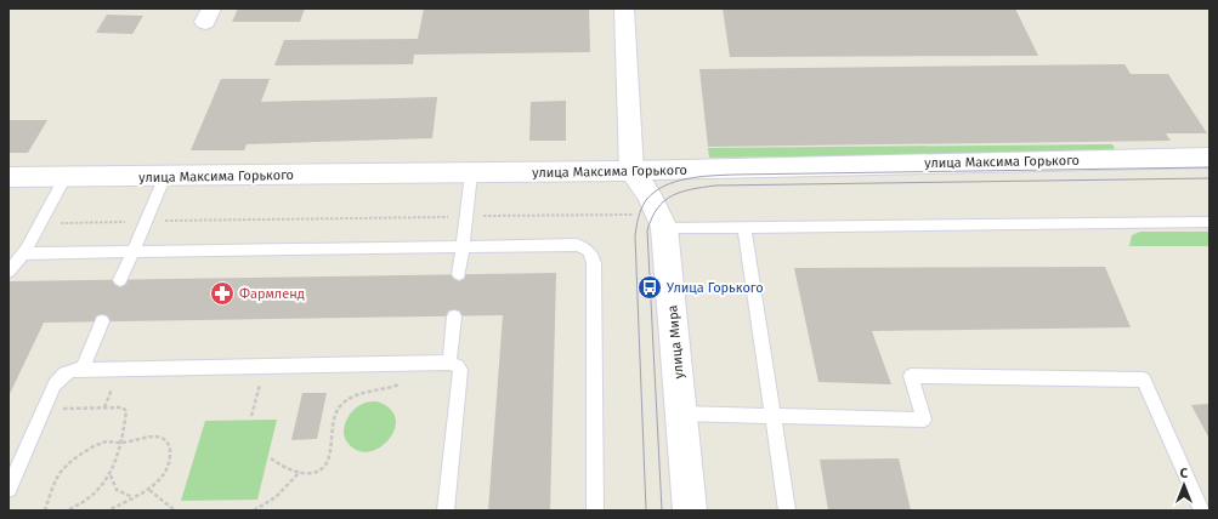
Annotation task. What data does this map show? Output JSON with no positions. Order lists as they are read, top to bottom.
{
  "streets": {
    "street": ["улица Максима Горького", "улица Мира"]
  },
  "crossings": [
    ["улица Максима Горького", "улица Мира"]
  ],
  "places": {
    "bus stop": ["Улица Горького"],
    "pharmacy": ["Фармленд"]
  },
  "north": "top"
}
